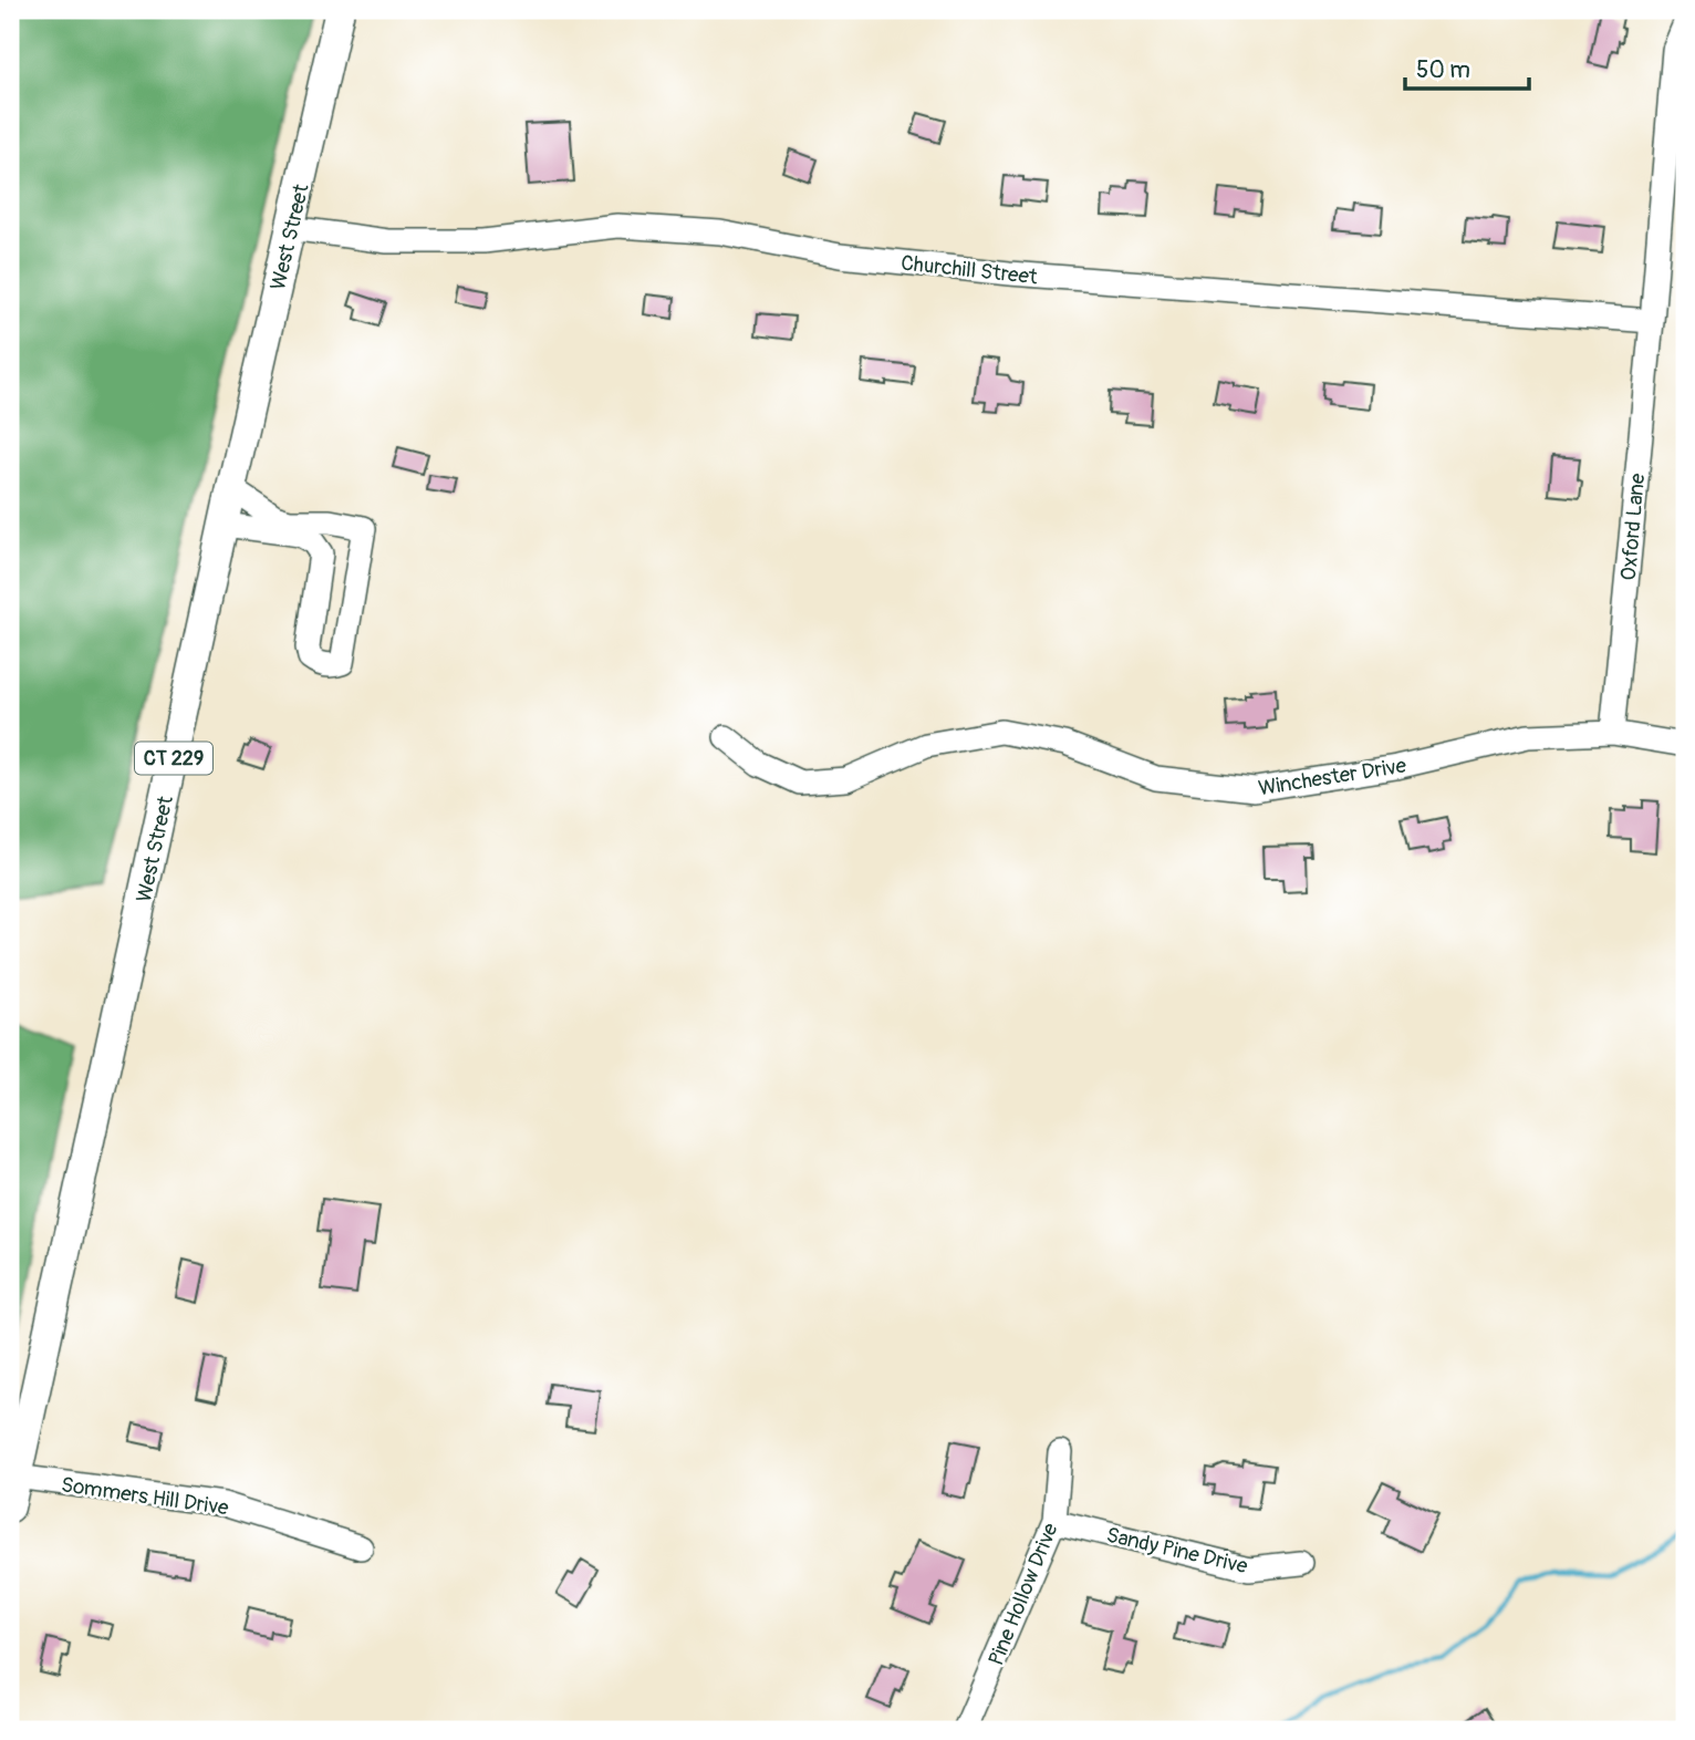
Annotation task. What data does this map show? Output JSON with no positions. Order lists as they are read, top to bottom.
{
  "streets": {
    "main road": ["West Street", "CT 229"],
    "street": [
      "Churchill Street",
      "Oxford Lane",
      "Winchester Drive",
      "Sommers Hill Drive",
      "Sandy Pine Drive",
      "Pine Hollow Drive"
    ]
  },
  "crossings": [
    ["West Street", "Churchill Street"],
    ["West Street", "Sommers Hill Drive"],
    ["Churchill Street", "Oxford Lane"],
    ["Oxford Lane", "Winchester Drive"],
    ["Sandy Pine Drive", "Pine Hollow Drive"]
  ],
  "scale_bar": "50 m"
}
